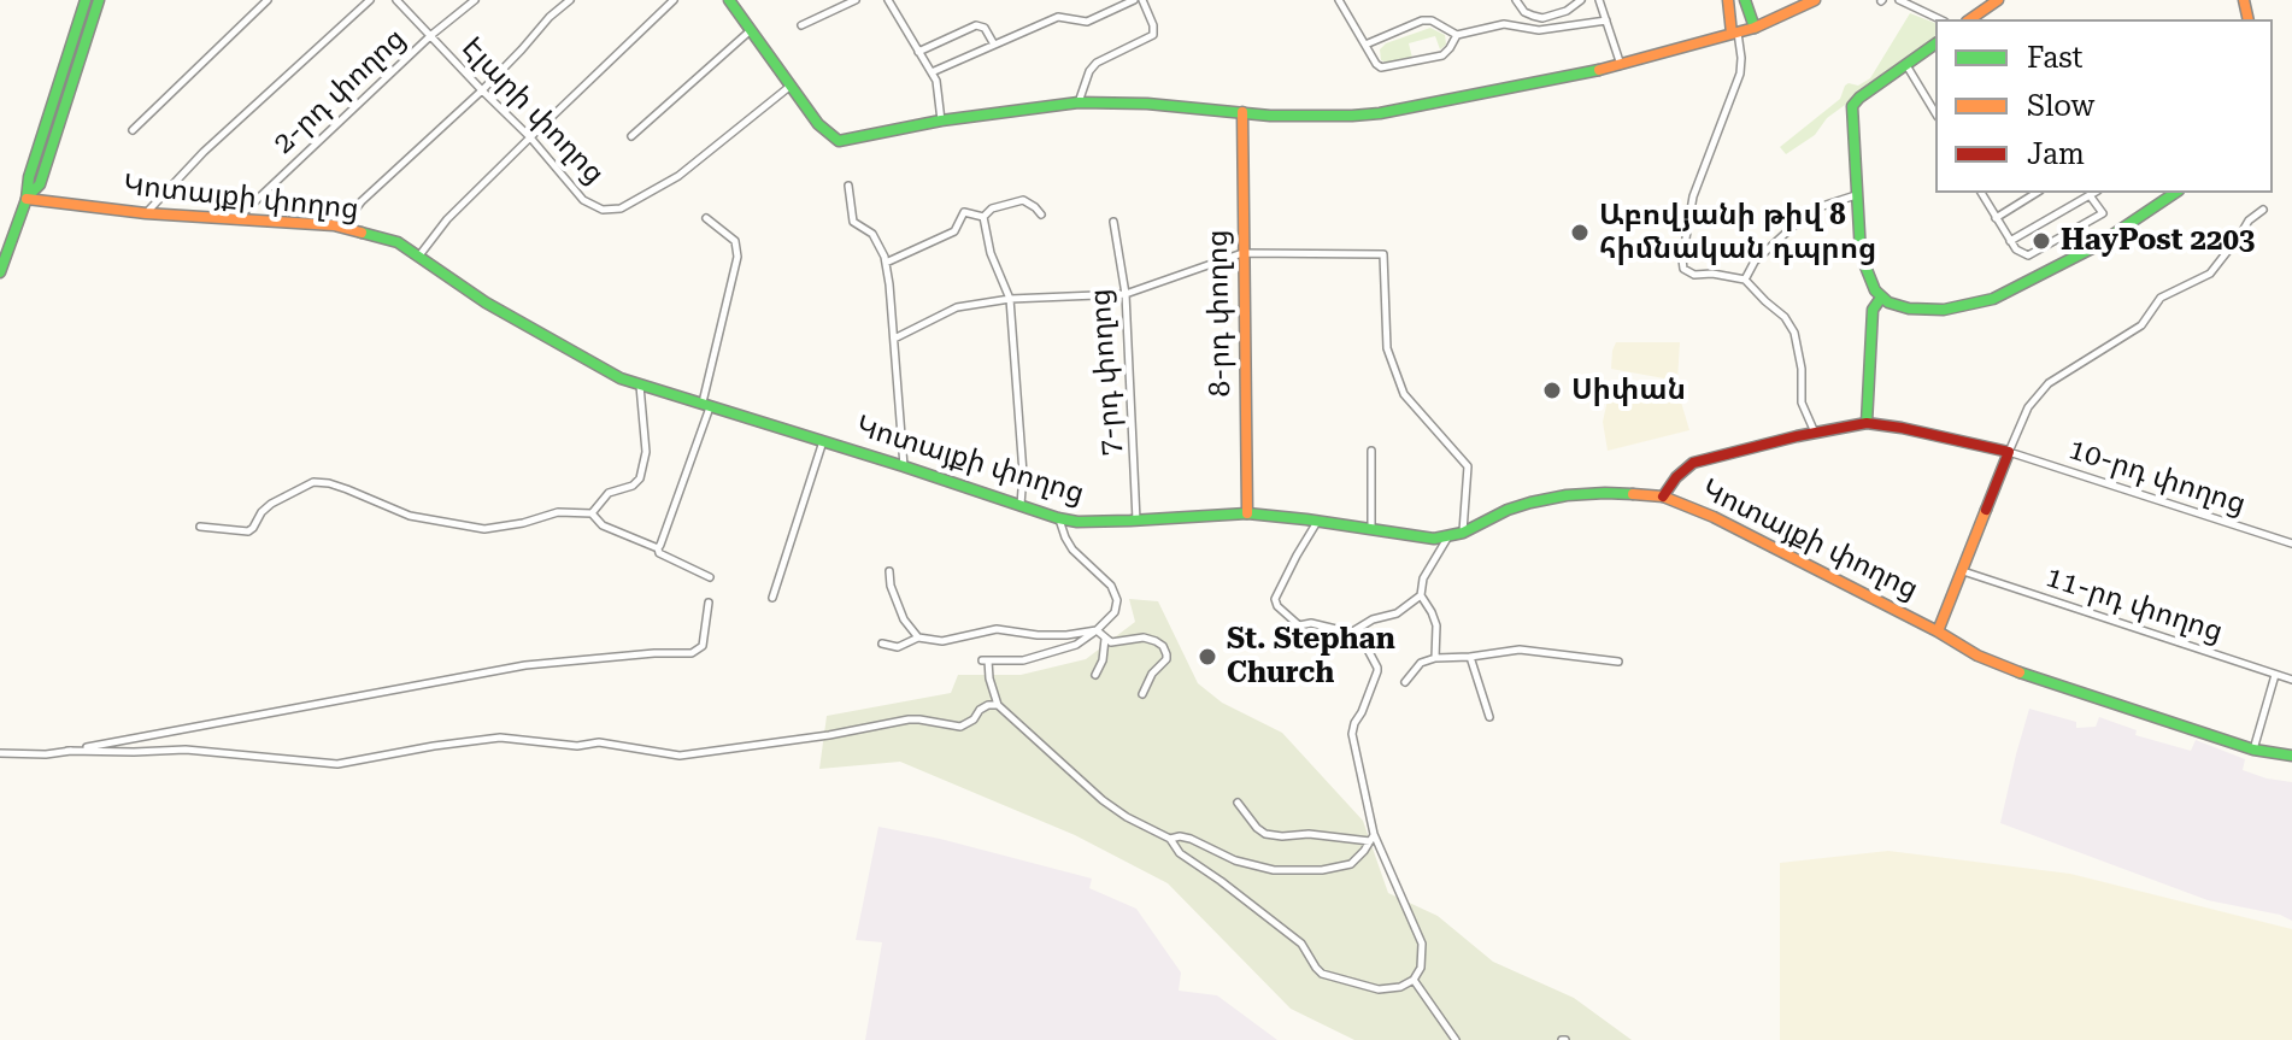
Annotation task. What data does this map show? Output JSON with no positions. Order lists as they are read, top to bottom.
{
  "streets": {
    "street": [
      "2-րդ փողոց",
      "Էլարի փողոց",
      "Կոտայքի փողոց",
      "8-րդ փողոց",
      "7-րդ փողոց",
      "10-րդ փողոց",
      "11-րդ փողոց"
    ]
  },
  "crossings": [
    ["2-րդ փողոց", "Էլարի փողոց"],
    ["2-րդ փողոց", "Կոտայքի փողոց"],
    ["Կոտայքի փողոց", "8-րդ փողոց"],
    ["Կոտայքի փողոց", "7-րդ փողոց"]
  ],
  "places": [
    "Աբովյանի թիվ 8 հիմնական դպրոց",
    "HayPost 2203",
    "Սիփան",
    "St. Stephan Church"
  ],
  "legend": ["Fast", "Slow", "Jam"]
}
